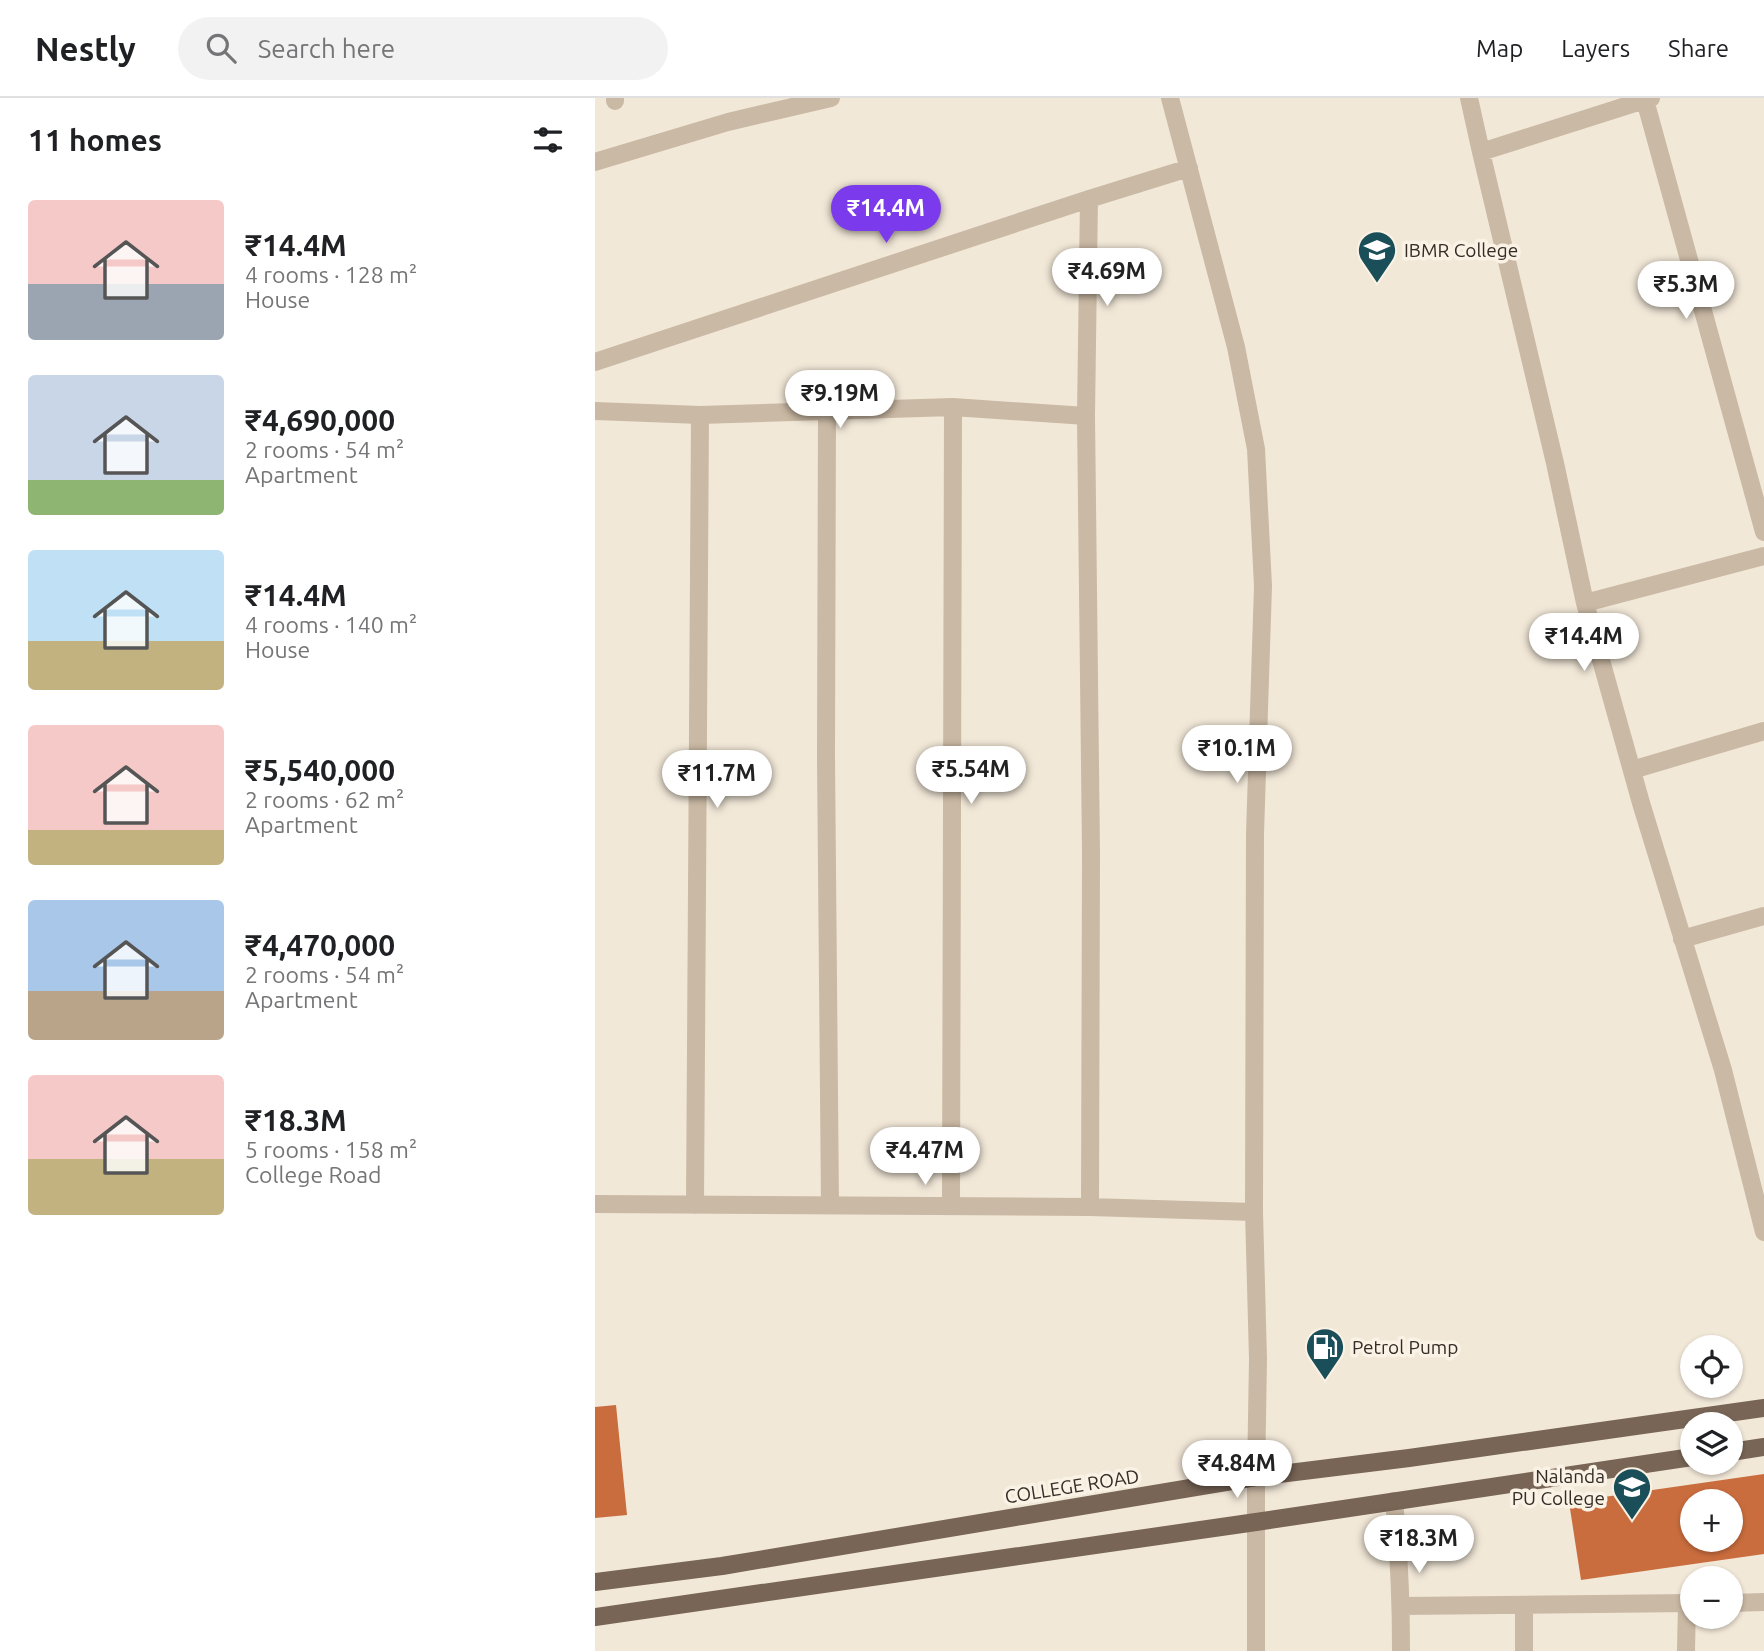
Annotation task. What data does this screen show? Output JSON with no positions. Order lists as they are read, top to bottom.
{
  "streets": {
    "main road": ["COLLEGE ROAD"]
  },
  "places": {
    "school or university": ["IBMR College", "Nalanda PU College"],
    "fuel station": ["Petrol Pump"]
  },
  "page": {
    "header": "Nestly",
    "search": "Search here",
    "nav": ["Map", "Layers", "Share"],
    "heading": "11 homes",
    "list": [
      {
        "name": "₹14.4M",
        "note": "4 rooms · 128 m² · House"
      },
      {
        "name": "₹4,690,000",
        "note": "2 rooms · 54 m² · Apartment"
      },
      {
        "name": "₹14.4M",
        "note": "4 rooms · 140 m² · House"
      },
      {
        "name": "₹5,540,000",
        "note": "2 rooms · 62 m² · Apartment"
      },
      {
        "name": "₹4,470,000",
        "note": "2 rooms · 54 m² · Apartment"
      },
      {
        "name": "₹18.3M",
        "note": "5 rooms · 158 m² · College Road"
      }
    ],
    "price": [
      "₹14.4M",
      "₹4.69M",
      "₹5.3M",
      "₹9.19M",
      "₹14.4M",
      "₹10.1M",
      "₹5.54M",
      "₹11.7M",
      "₹4.47M",
      "₹4.84M",
      "₹18.3M"
    ],
    "map_buttons": ["+", "−"]
  }
}
